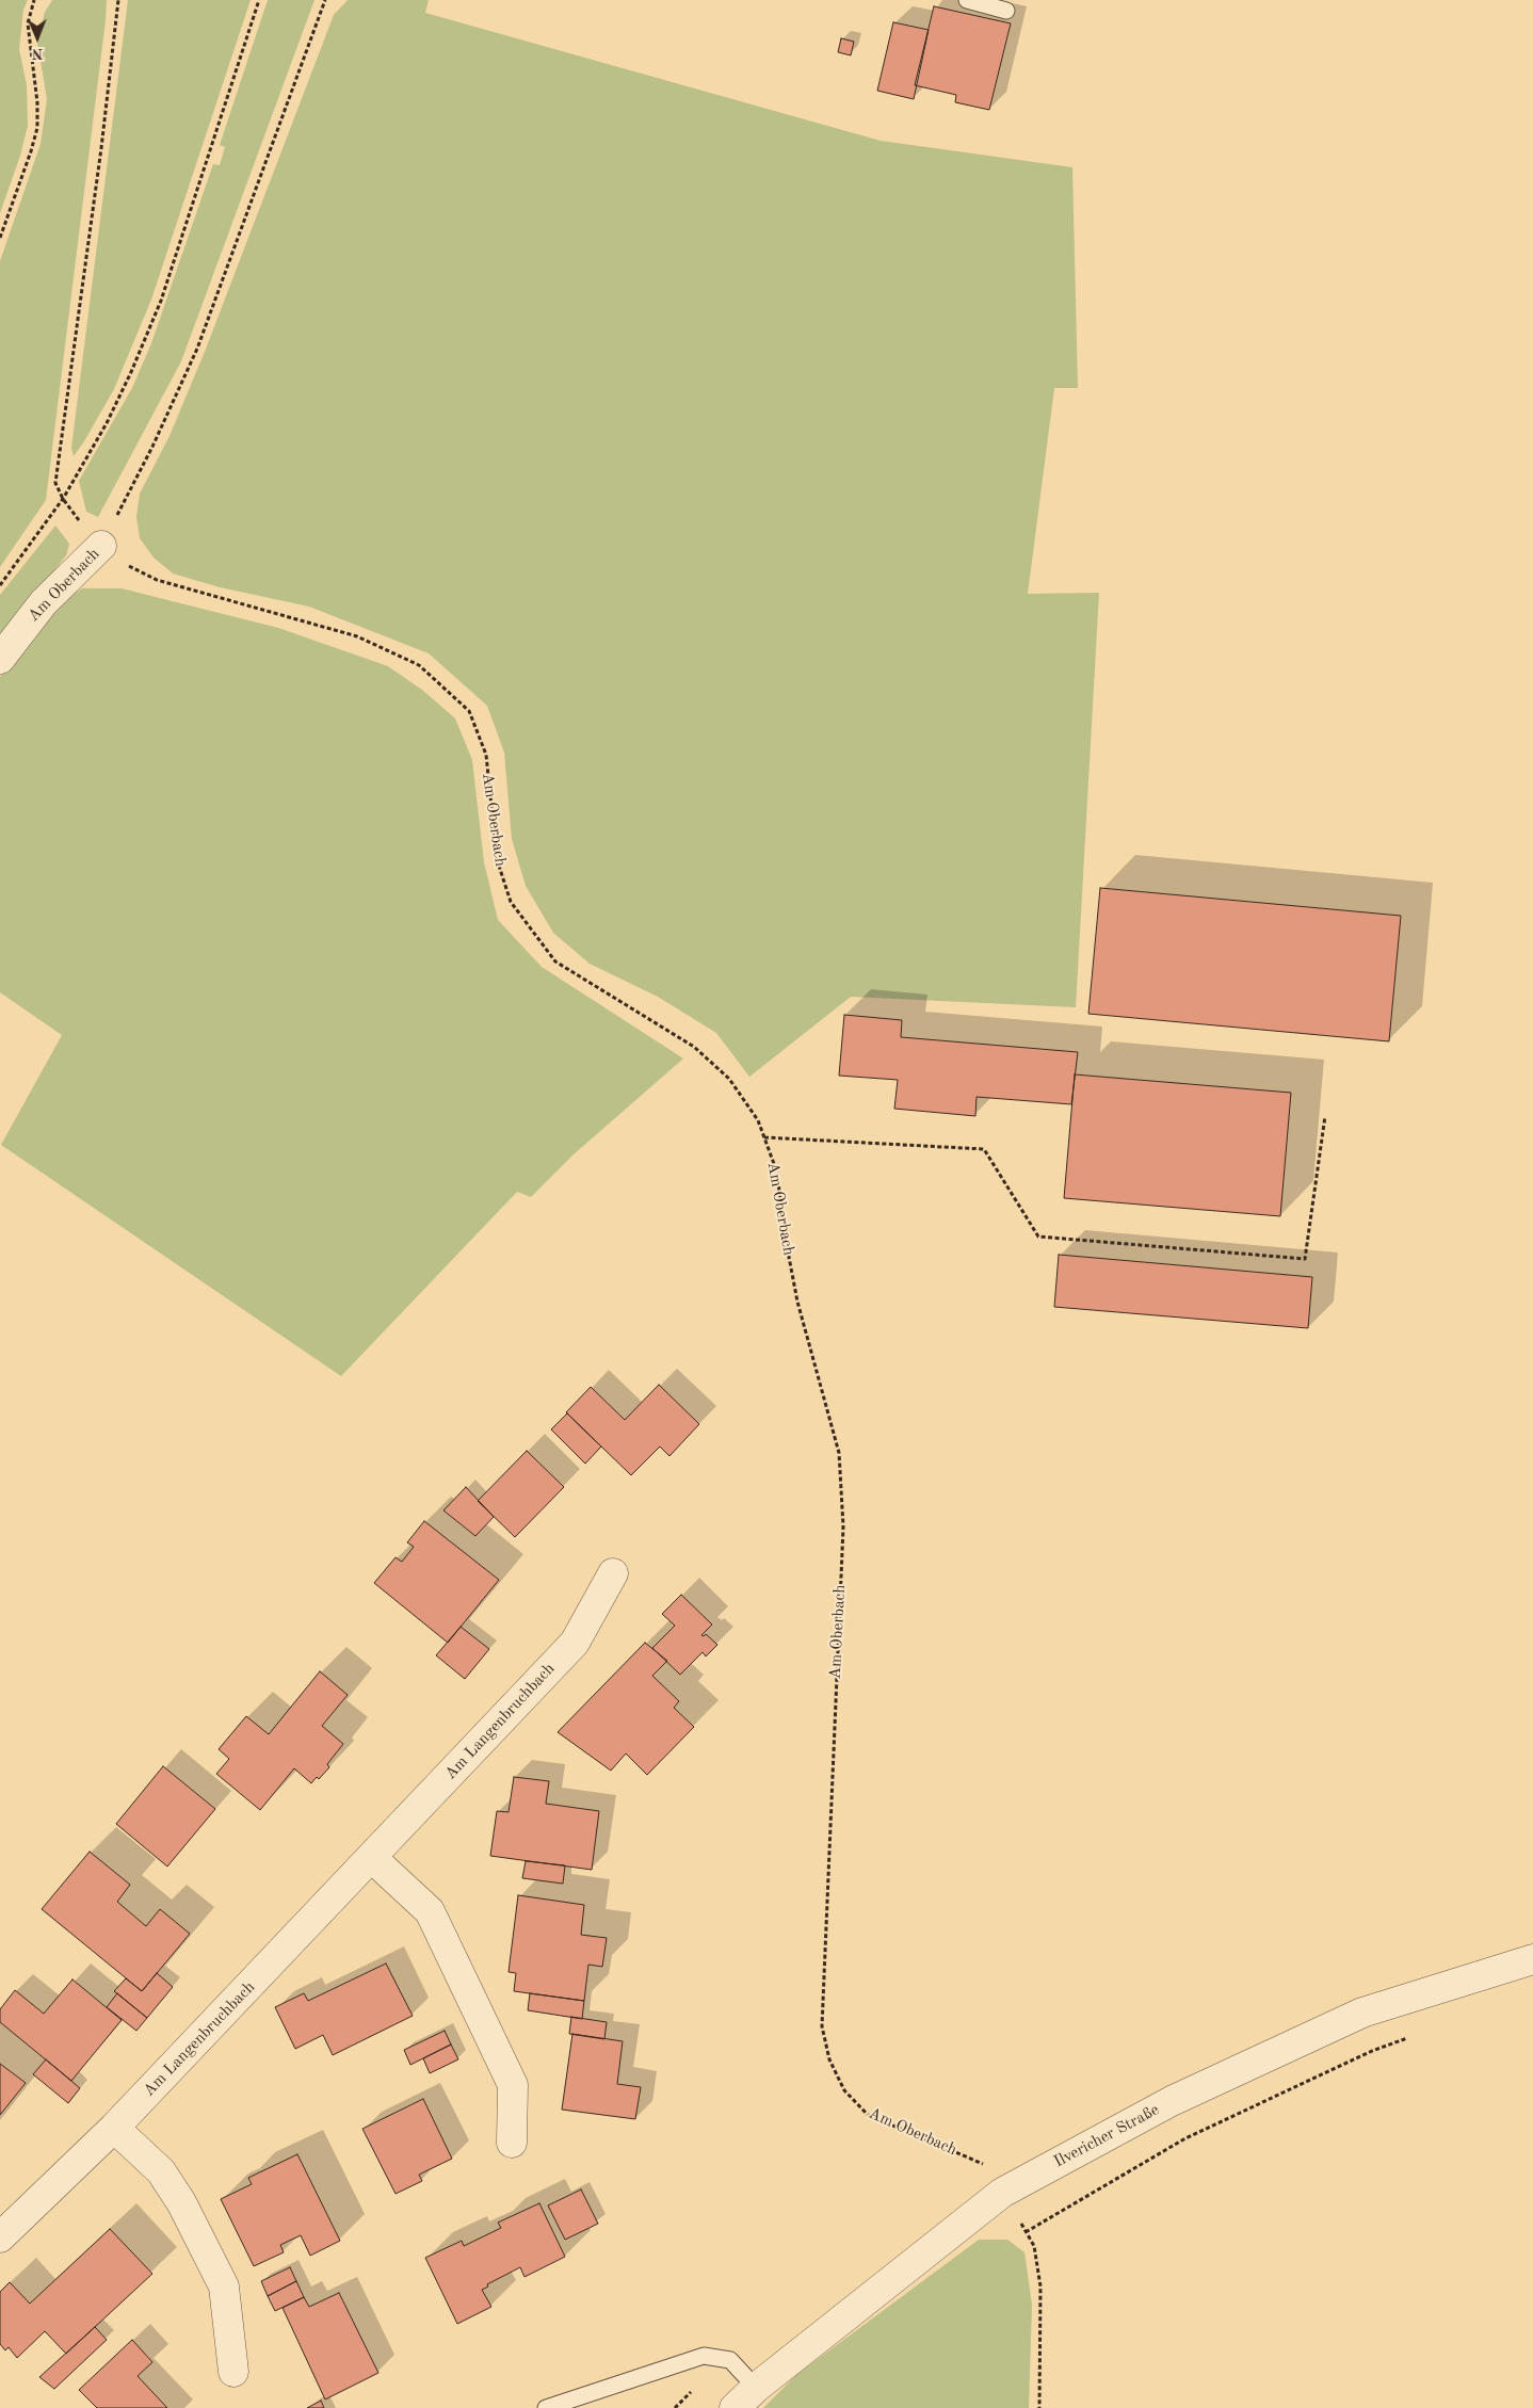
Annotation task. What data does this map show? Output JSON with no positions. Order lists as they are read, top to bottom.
{
  "streets": {
    "street": ["Am Oberbach", "Am Langenbruchbach", "Ilvericher Straße"]
  },
  "crossings": [
    ["Am Oberbach", "Ilvericher Straße"]
  ],
  "north": "bottom"
}
